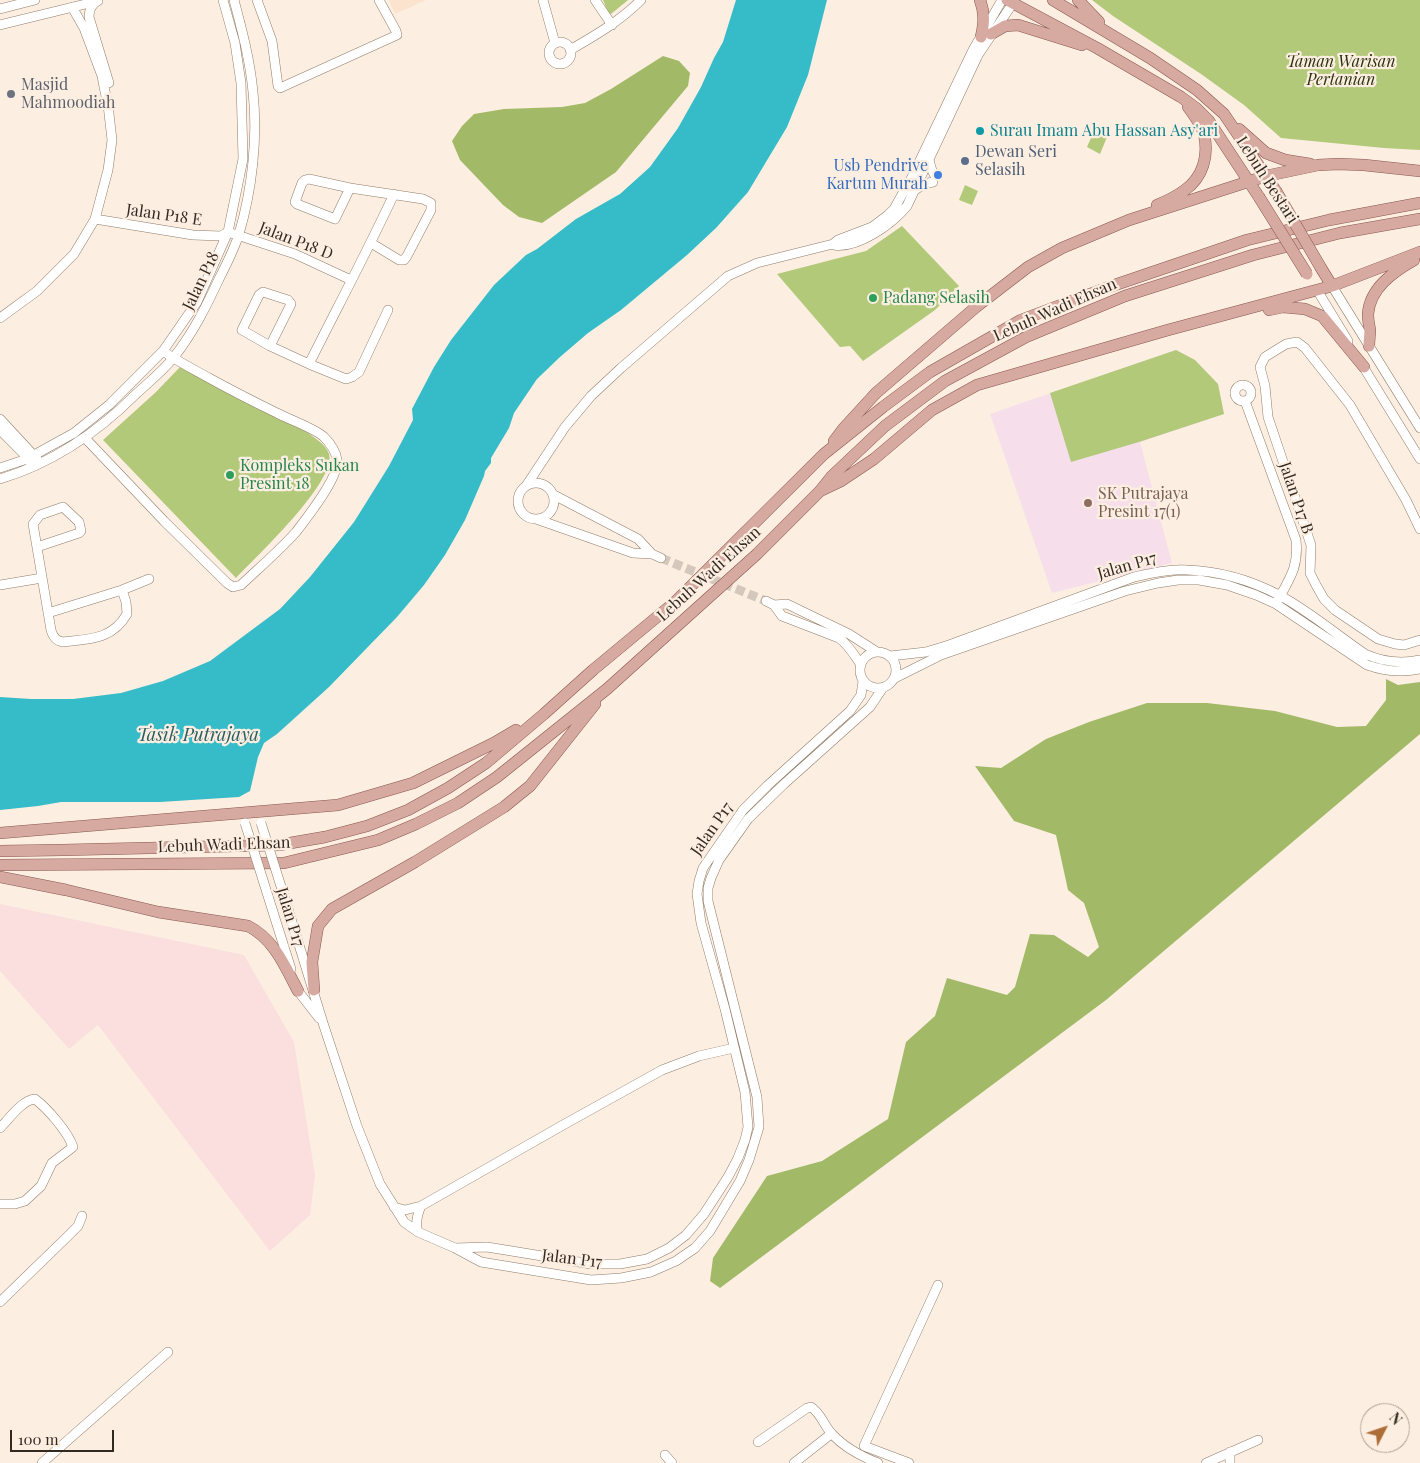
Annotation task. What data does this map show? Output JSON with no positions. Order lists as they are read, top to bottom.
{
  "streets": {
    "main road": ["Lebuh Bestari", "Lebuh Wadi Ehsan"],
    "street": [
      "Jalan P18 E",
      "Jalan P18 D",
      "Jalan P18",
      "Jalan P17 B",
      "Jalan P17"
    ]
  },
  "crossings": [
    ["Jalan P18 E", "Jalan P18 D"],
    ["Jalan P18 E", "Jalan P18"],
    ["Jalan P18 D", "Jalan P18"],
    ["Jalan P17 B", "Jalan P17"]
  ],
  "water": ["Tasik Putrajaya"],
  "parks": ["Taman Warisan Pertanian"],
  "places": [
    "Masjid Mahmoodiah",
    "Surau Imam Abu Hassan Asy'ari",
    "Dewan Seri Selasih",
    "Usb Pendrive Kartun Murah",
    "Padang Selasih",
    "Kompleks Sukan Presint 18",
    "SK Putrajaya Presint 17(1)"
  ],
  "scale_bar": "100 m",
  "north": "top right"
}
